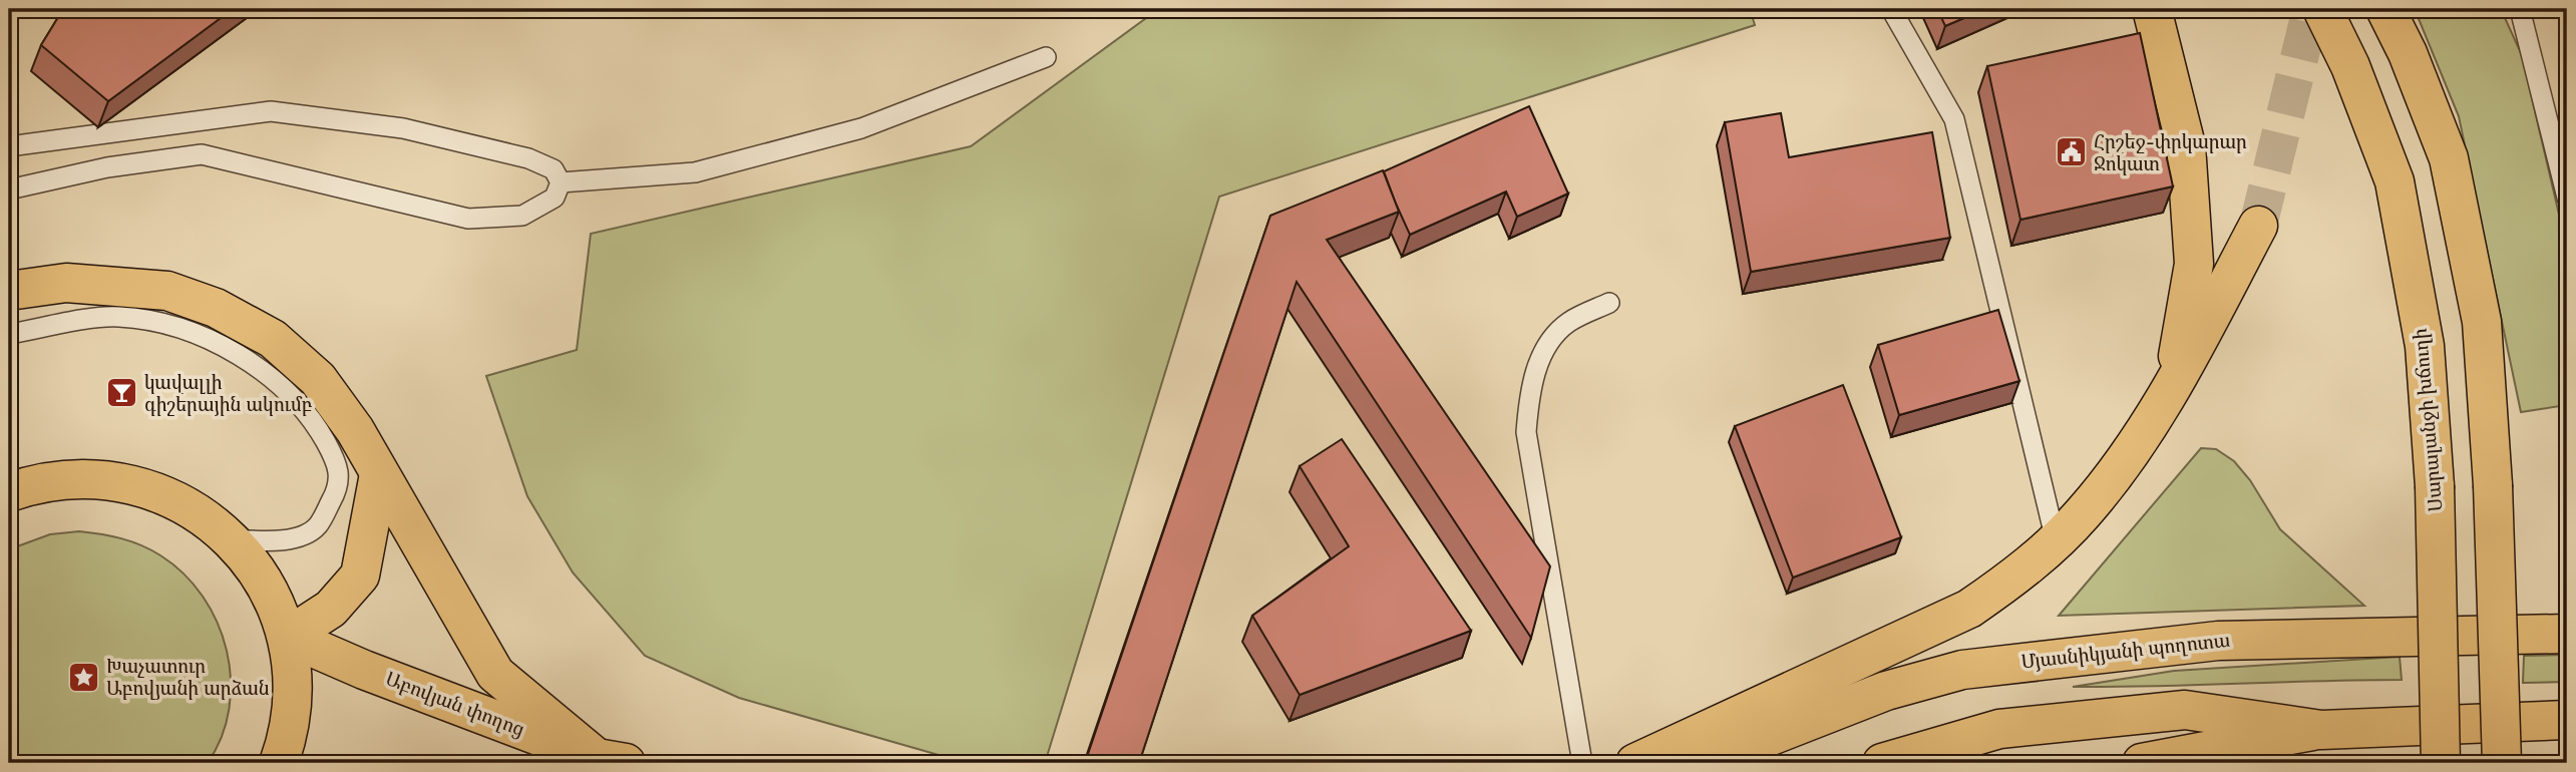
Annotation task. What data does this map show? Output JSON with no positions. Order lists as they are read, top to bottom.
{
  "streets": {
    "main road": ["Սարալանջի խճուղի", "Մյասնիկյանի պողոտա", "Աբովյան փողոց"]
  },
  "places": {
    "public building": ["Հրշեջ-փրկարար Ջոկատ"],
    "bar": ["կավալլի գիշերային ակումբ"],
    "place": ["Խաչատուր Աբովյանի արձան"]
  }
}
